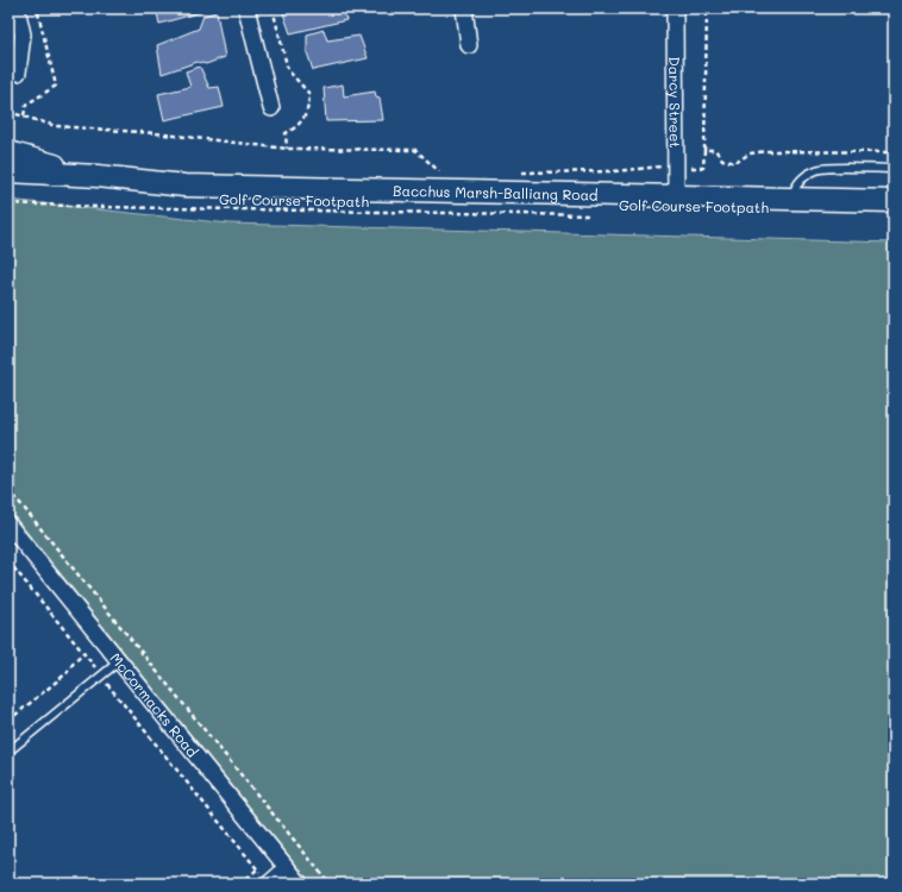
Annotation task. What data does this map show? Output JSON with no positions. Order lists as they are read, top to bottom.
{
  "streets": {
    "street": ["Darcy Street", "Bacchus Marsh-Balliang Road", "McCormacks Road"],
    "path": ["Golf Course Footpath"]
  },
  "crossings": [
    ["Darcy Street", "Bacchus Marsh-Balliang Road"]
  ]
}
